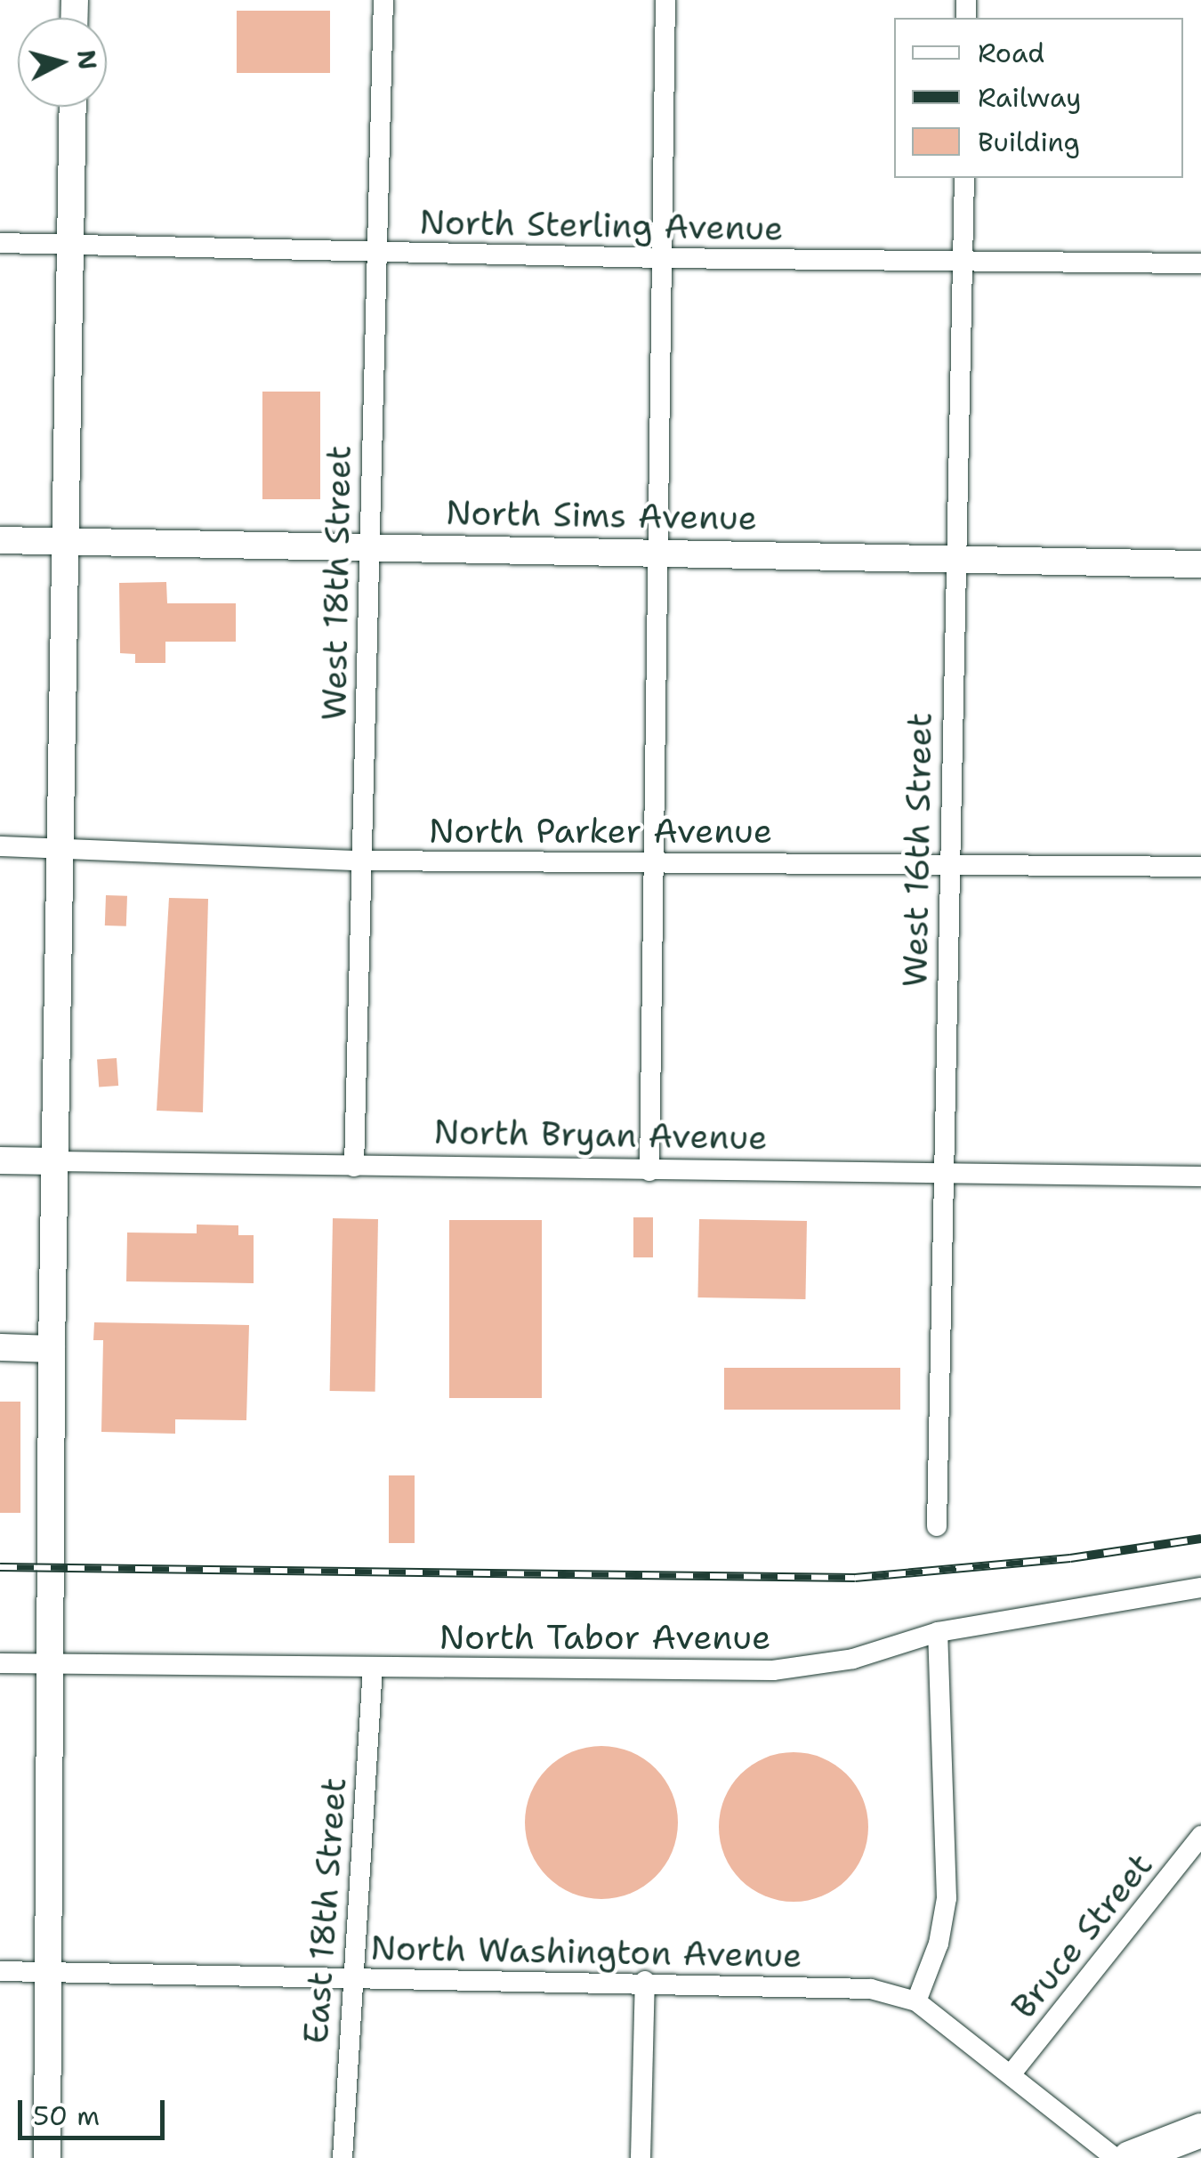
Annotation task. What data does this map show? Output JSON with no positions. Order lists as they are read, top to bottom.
{
  "streets": {
    "street": [
      "North Sterling Avenue",
      "North Sims Avenue",
      "West 18th Street",
      "North Parker Avenue",
      "West 16th Street",
      "North Bryan Avenue",
      "North Tabor Avenue",
      "East 18th Street",
      "Bruce Street",
      "North Washington Avenue"
    ]
  },
  "crossings": [
    ["North Sterling Avenue", "West 18th Street"],
    ["North Sterling Avenue", "West 16th Street"],
    ["North Sims Avenue", "West 18th Street"],
    ["North Sims Avenue", "West 16th Street"],
    ["West 18th Street", "North Parker Avenue"],
    ["West 18th Street", "North Bryan Avenue"],
    ["North Parker Avenue", "West 16th Street"],
    ["West 16th Street", "North Bryan Avenue"],
    ["North Tabor Avenue", "East 18th Street"],
    ["East 18th Street", "North Washington Avenue"],
    ["Bruce Street", "North Washington Avenue"]
  ],
  "legend": ["Road", "Railway", "Building"],
  "scale_bar": "50 m",
  "north": "right"
}
